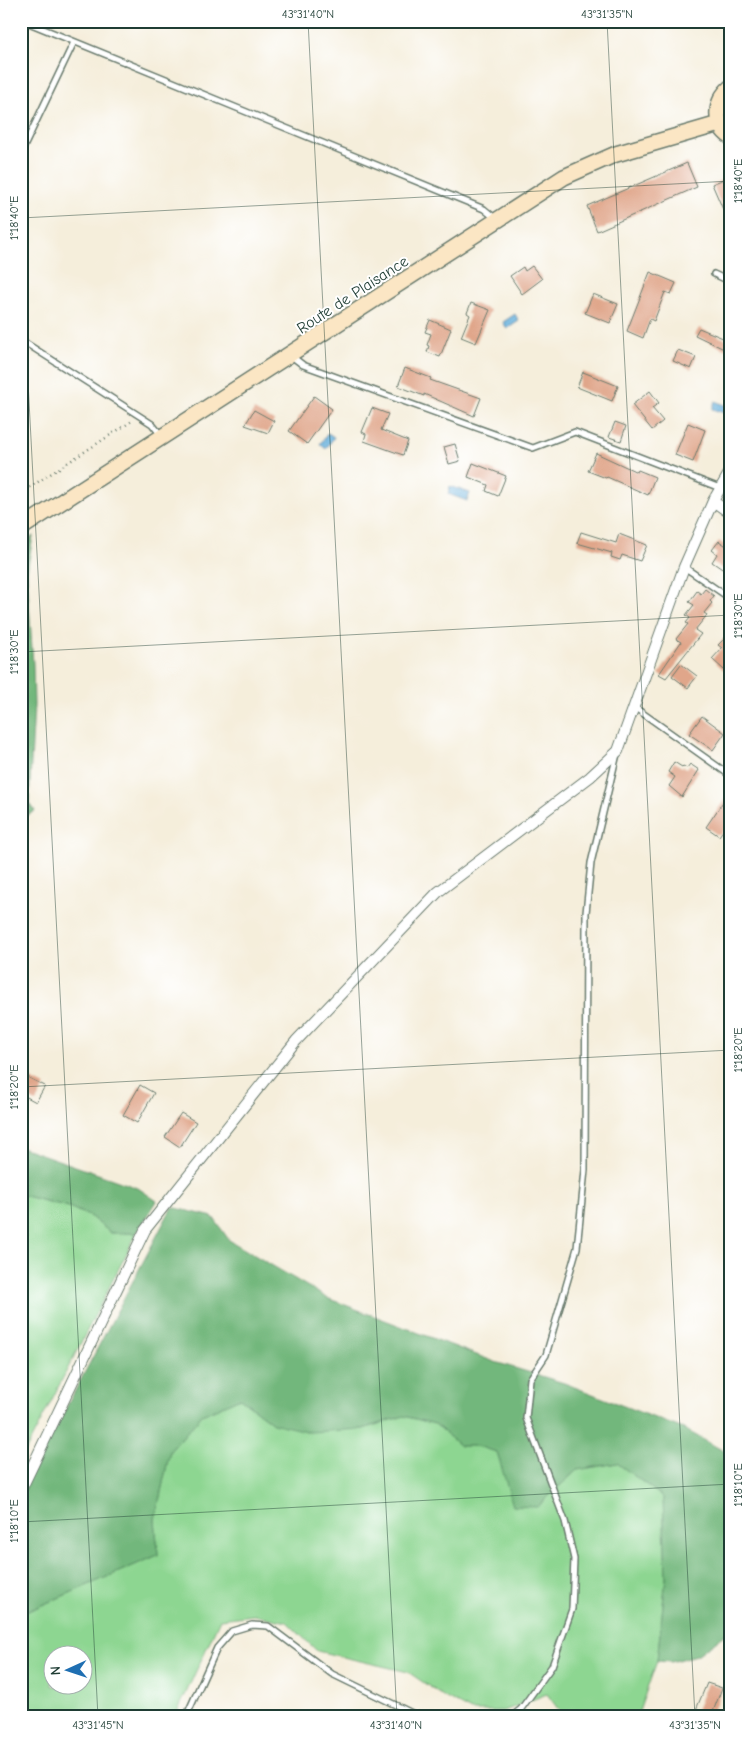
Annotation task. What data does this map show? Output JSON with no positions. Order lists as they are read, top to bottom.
{
  "streets": {
    "main road": ["Route de Plaisance"]
  },
  "north": "left",
  "coordinates": [
    "43°31'40\"N",
    "43°31'35\"N",
    "1°18'40\"E",
    "1°18'30\"E",
    "1°18'20\"E",
    "1°18'10\"E",
    "43°31'45\"N"
  ]
}
